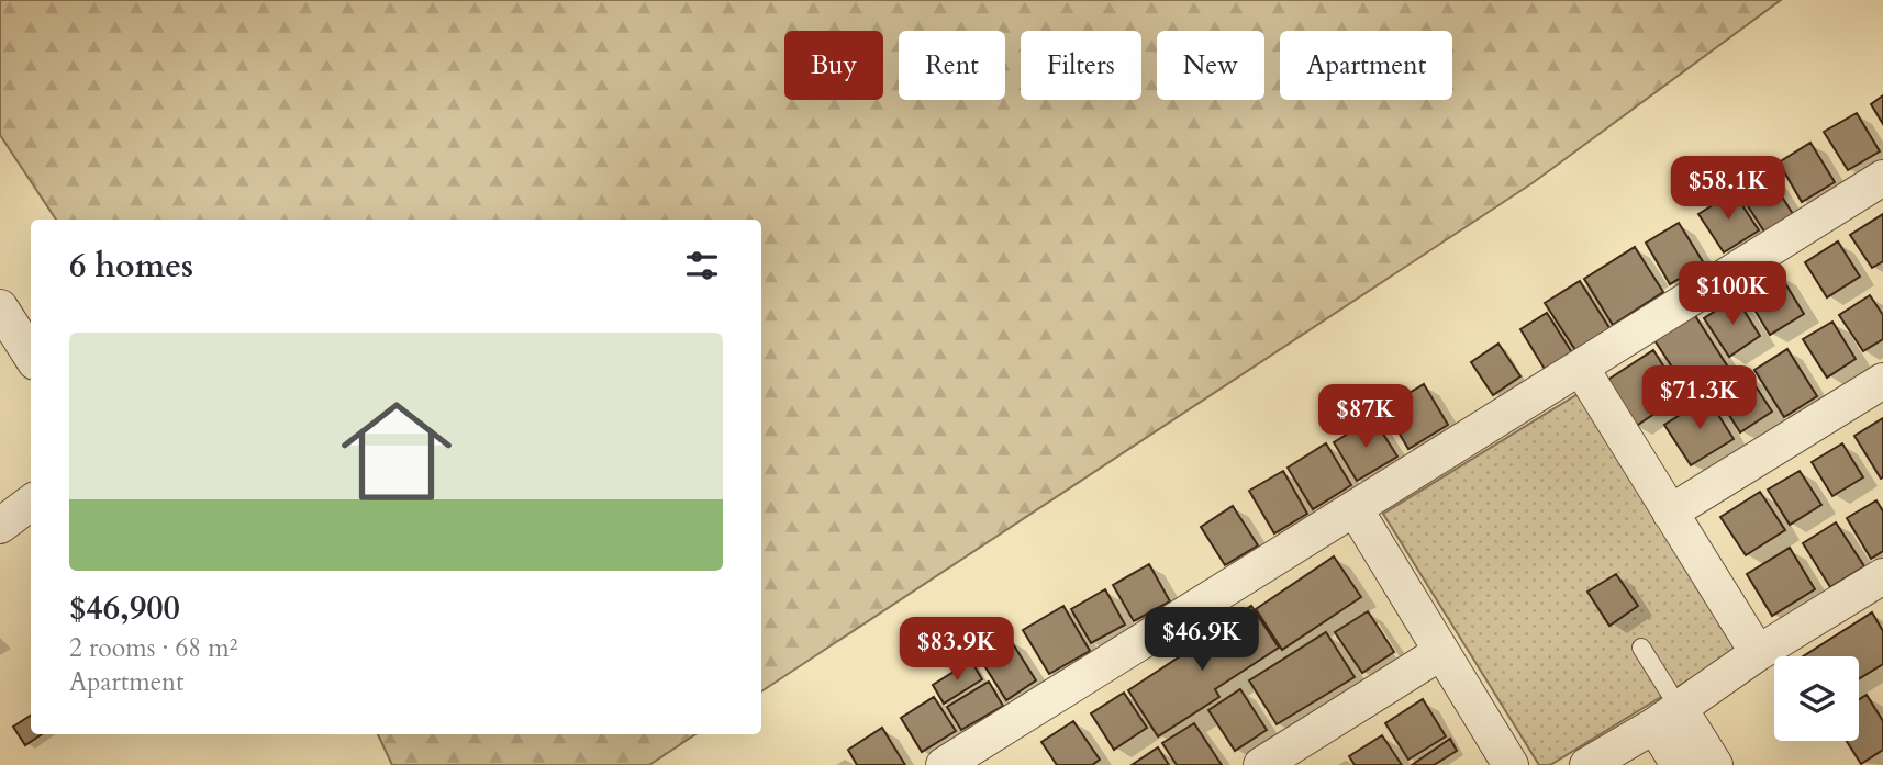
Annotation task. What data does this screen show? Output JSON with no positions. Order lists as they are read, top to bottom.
{
  "page": {
    "chip": [
      "Buy",
      "Rent",
      "Filters",
      "New",
      "Apartment"
    ],
    "price": [
      "$58.1K",
      "$100K",
      "$71.3K",
      "$87K",
      "$46.9K",
      "$83.9K"
    ],
    "heading": "6 homes",
    "list": [
      {
        "name": "$46,900",
        "note": "2 rooms · 68 m² · Apartment"
      }
    ]
  }
}
